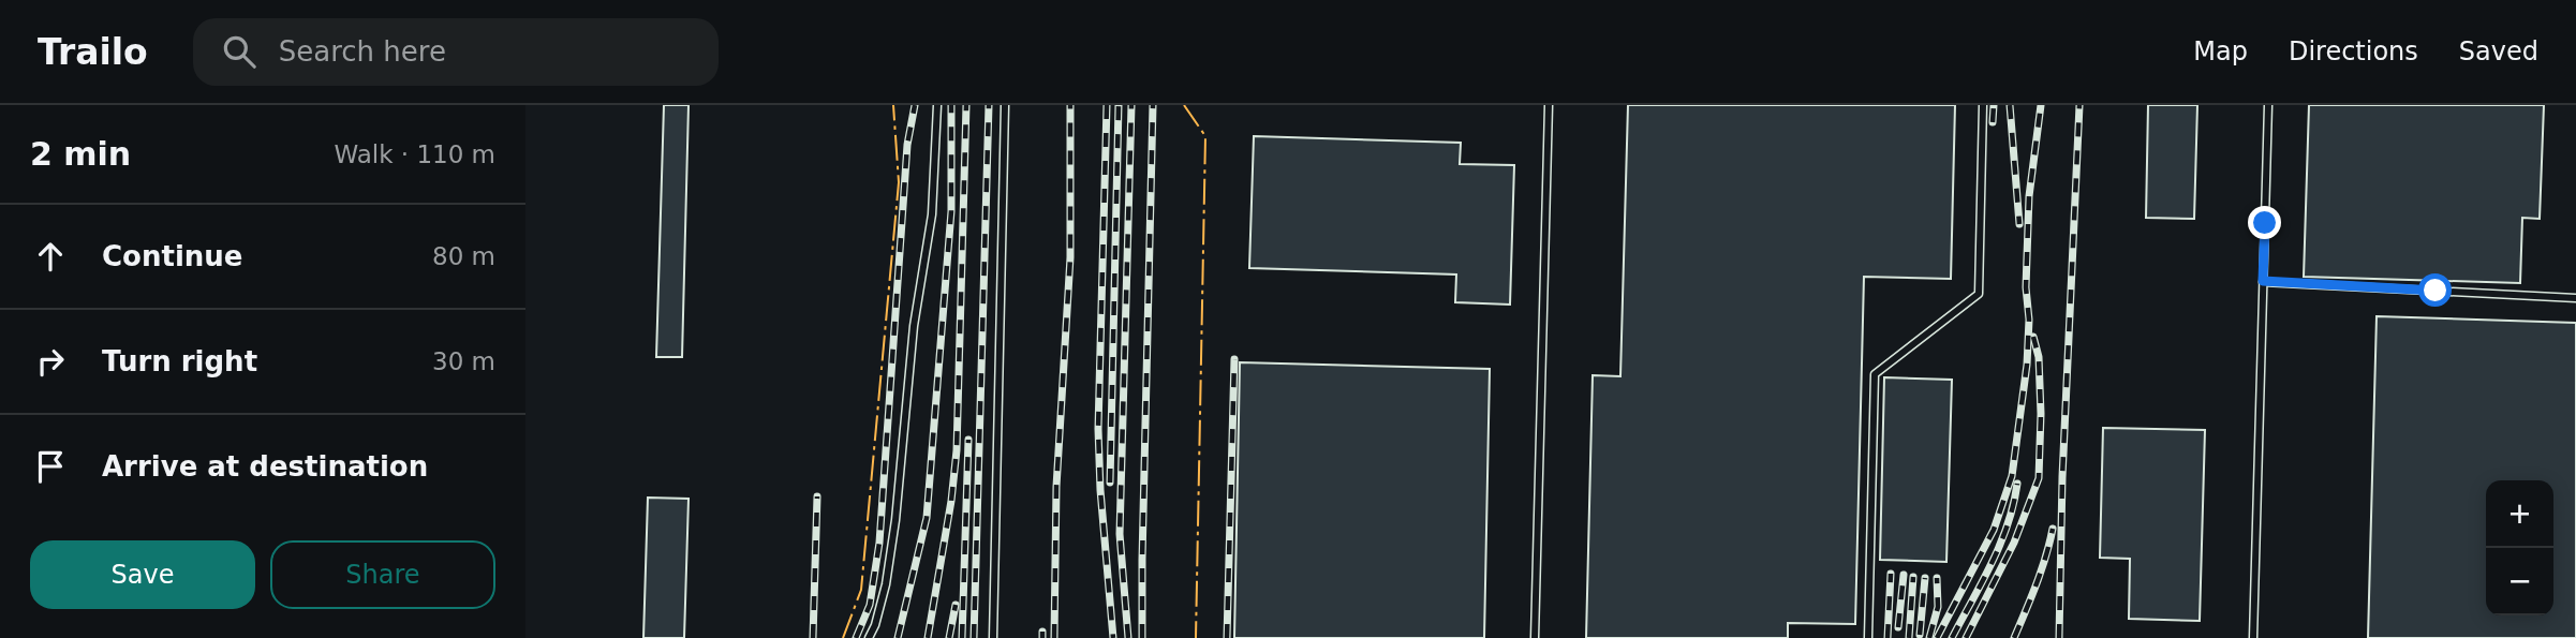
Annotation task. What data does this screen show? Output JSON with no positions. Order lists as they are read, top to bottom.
{
  "page": {
    "header": "Trailo",
    "search": "Search here",
    "nav": ["Map", "Directions", "Saved"],
    "heading": ["2 min", "Walk · 110 m"],
    "list": [
      ["Continue", "80 m"],
      ["Turn right", "30 m"],
      "Arrive at destination"
    ],
    "map_buttons": ["+", "−"],
    "buttons": ["Save", "Share"]
  }
}
